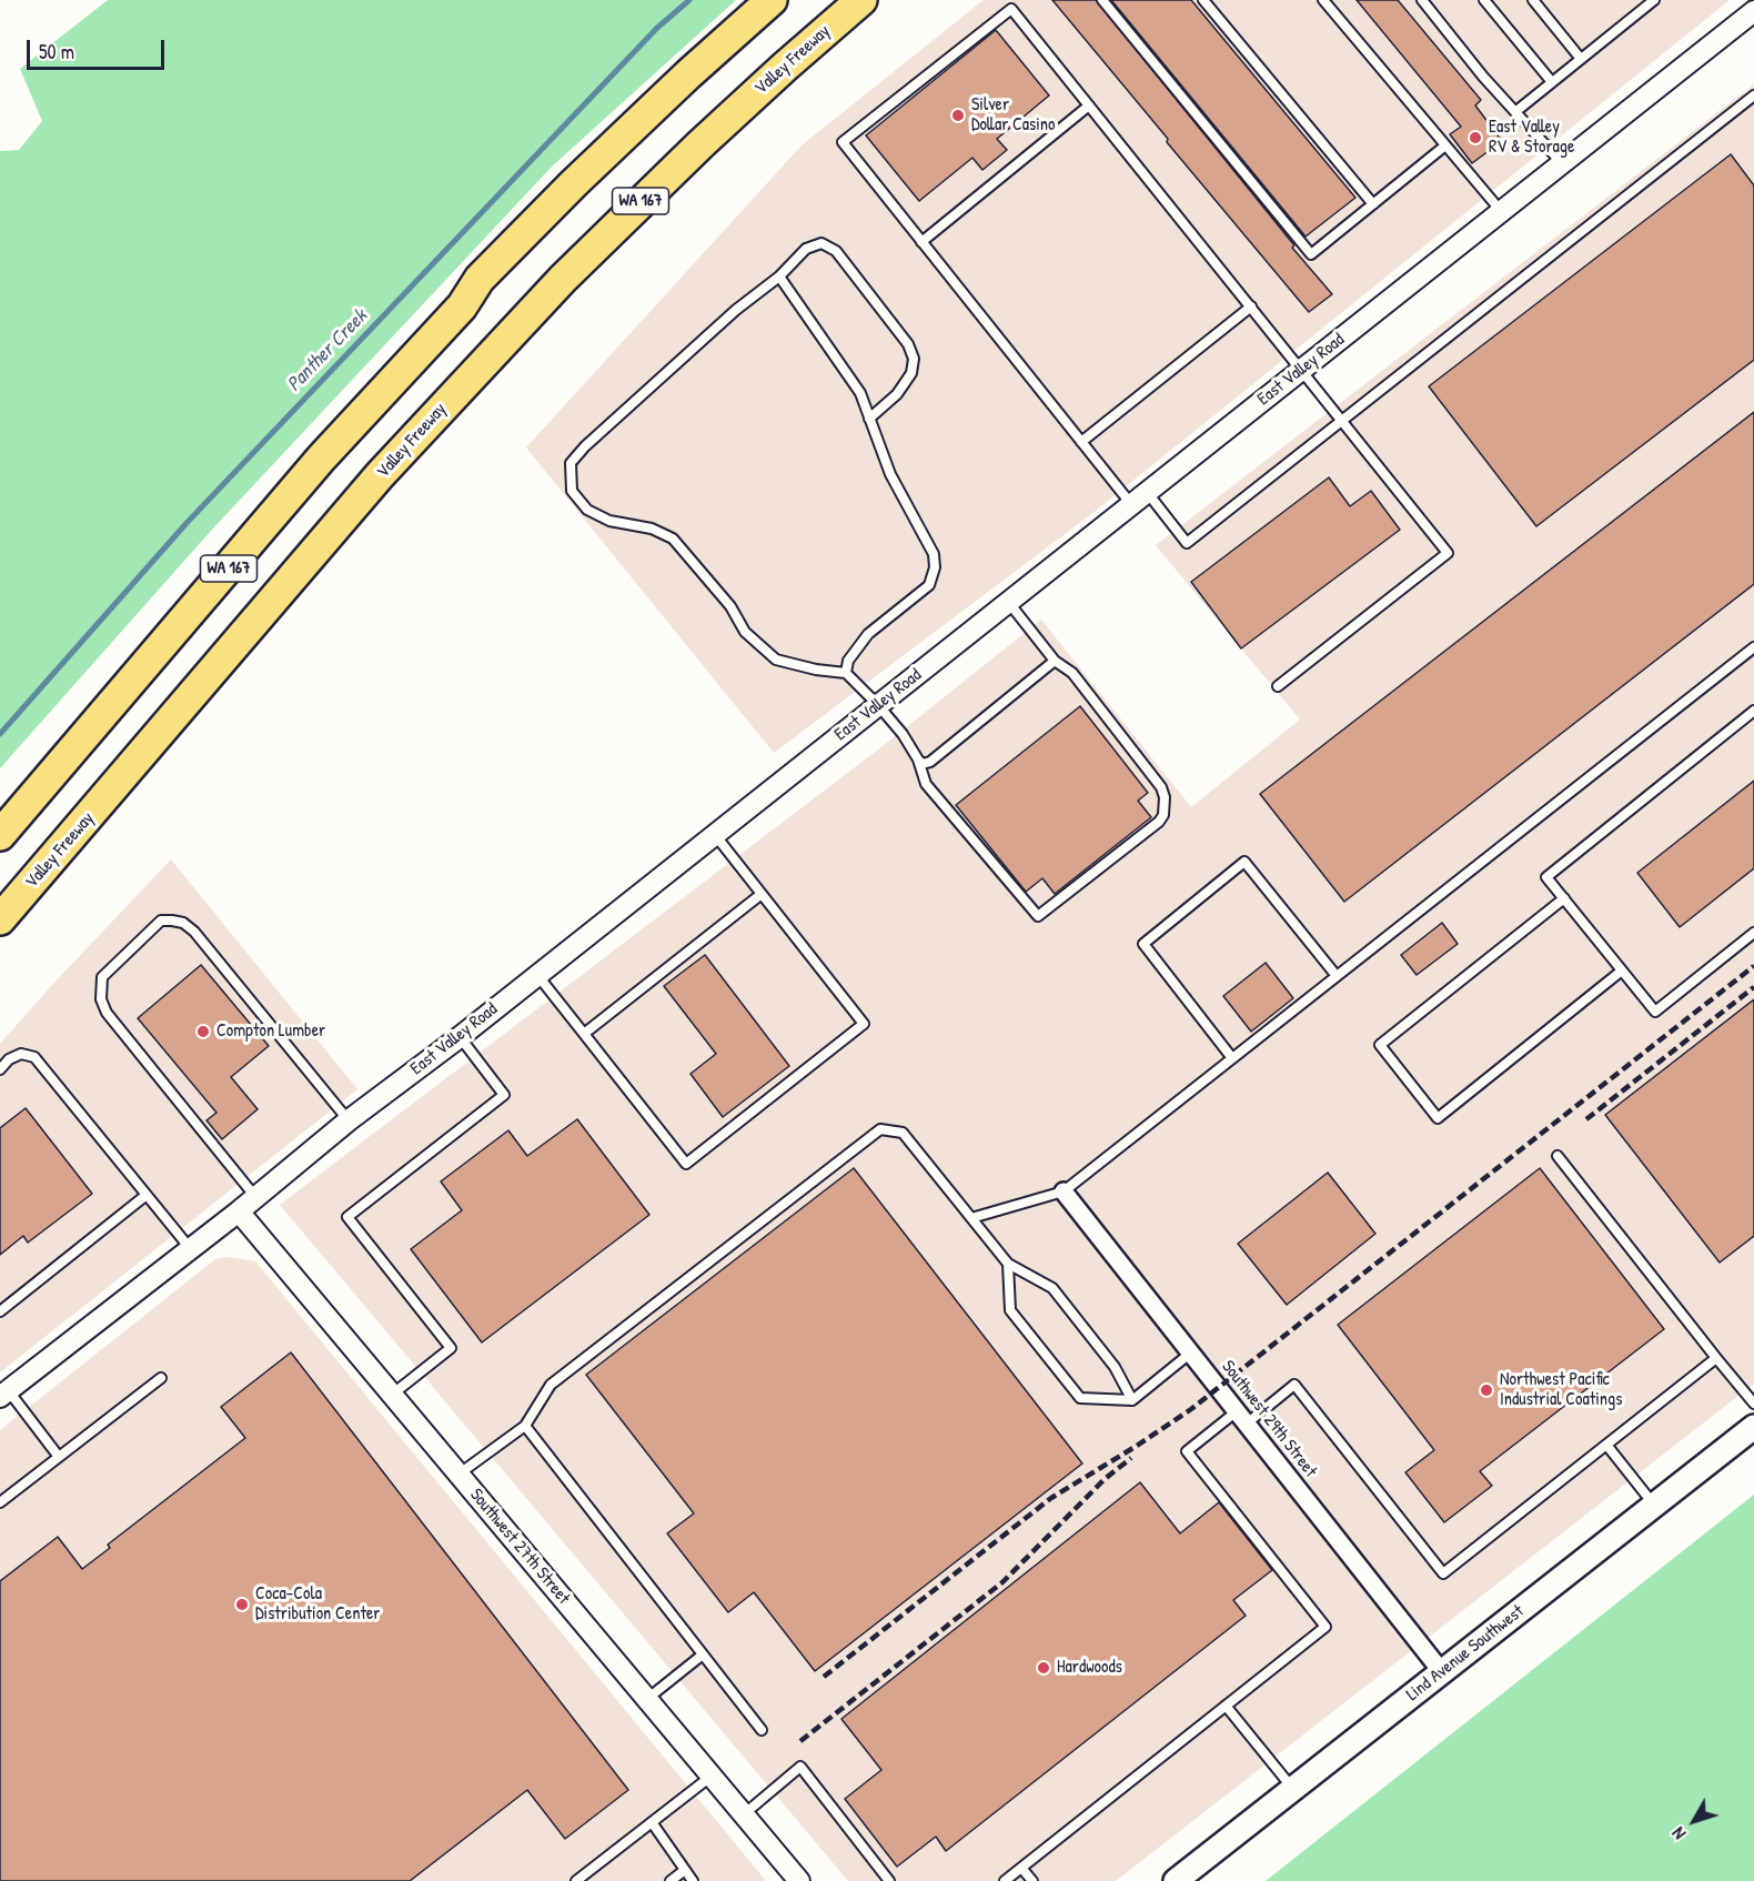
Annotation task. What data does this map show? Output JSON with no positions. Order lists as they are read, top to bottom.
{
  "streets": {
    "highway": ["Valley Freeway", "WA 167"],
    "main road": ["Lind Avenue Southwest"],
    "street": ["East Valley Road", "Southwest 29th Street", "Southwest 27th Street"]
  },
  "crossings": [
    ["East Valley Road", "Southwest 27th Street"],
    ["Southwest 29th Street", "Lind Avenue Southwest"]
  ],
  "water": ["Panther Creek"],
  "places": [
    "Silver Dollar Casino",
    "East Valley RV & Storage",
    "Compton Lumber",
    "Northwest Pacific Industrial Coatings",
    "Coca-Cola Distribution Center",
    "Hardwoods"
  ],
  "scale_bar": "50 m",
  "north": "bottom left"
}
